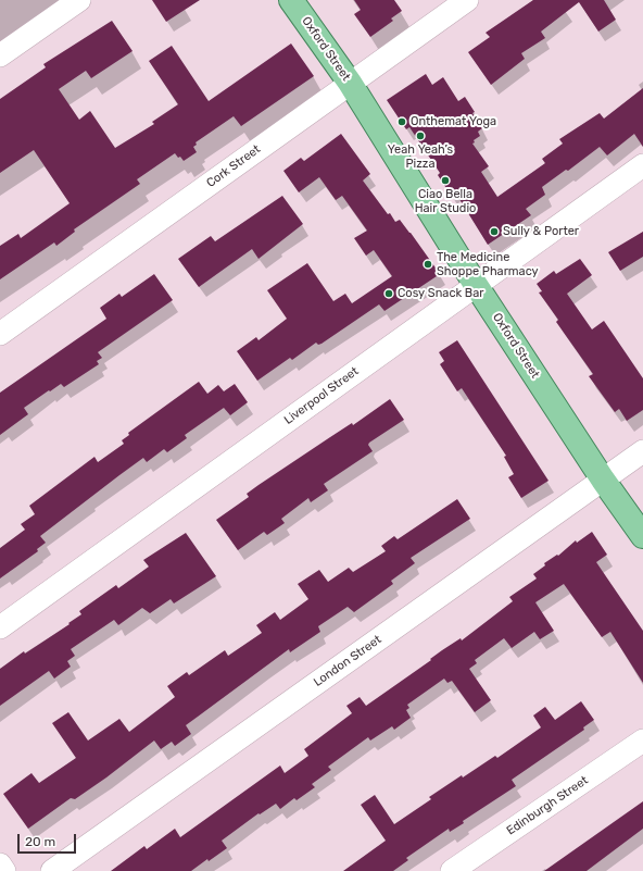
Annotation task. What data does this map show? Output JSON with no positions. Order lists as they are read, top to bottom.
{
  "streets": {
    "main road": ["Oxford Street"],
    "street": [
      "Cork Street",
      "Liverpool Street",
      "London Street",
      "Edinburgh Street"
    ]
  },
  "crossings": [
    ["Oxford Street", "Cork Street"],
    ["Oxford Street", "Liverpool Street"],
    ["Oxford Street", "London Street"]
  ],
  "places": [
    "Onthemat Yoga",
    "Yeah Yeah’s Pizza",
    "Ciao Bella Hair Studio",
    "Sully & Porter",
    "The Medicine Shoppe Pharmacy",
    "Cosy Snack Bar"
  ],
  "scale_bar": "20 m"
}
